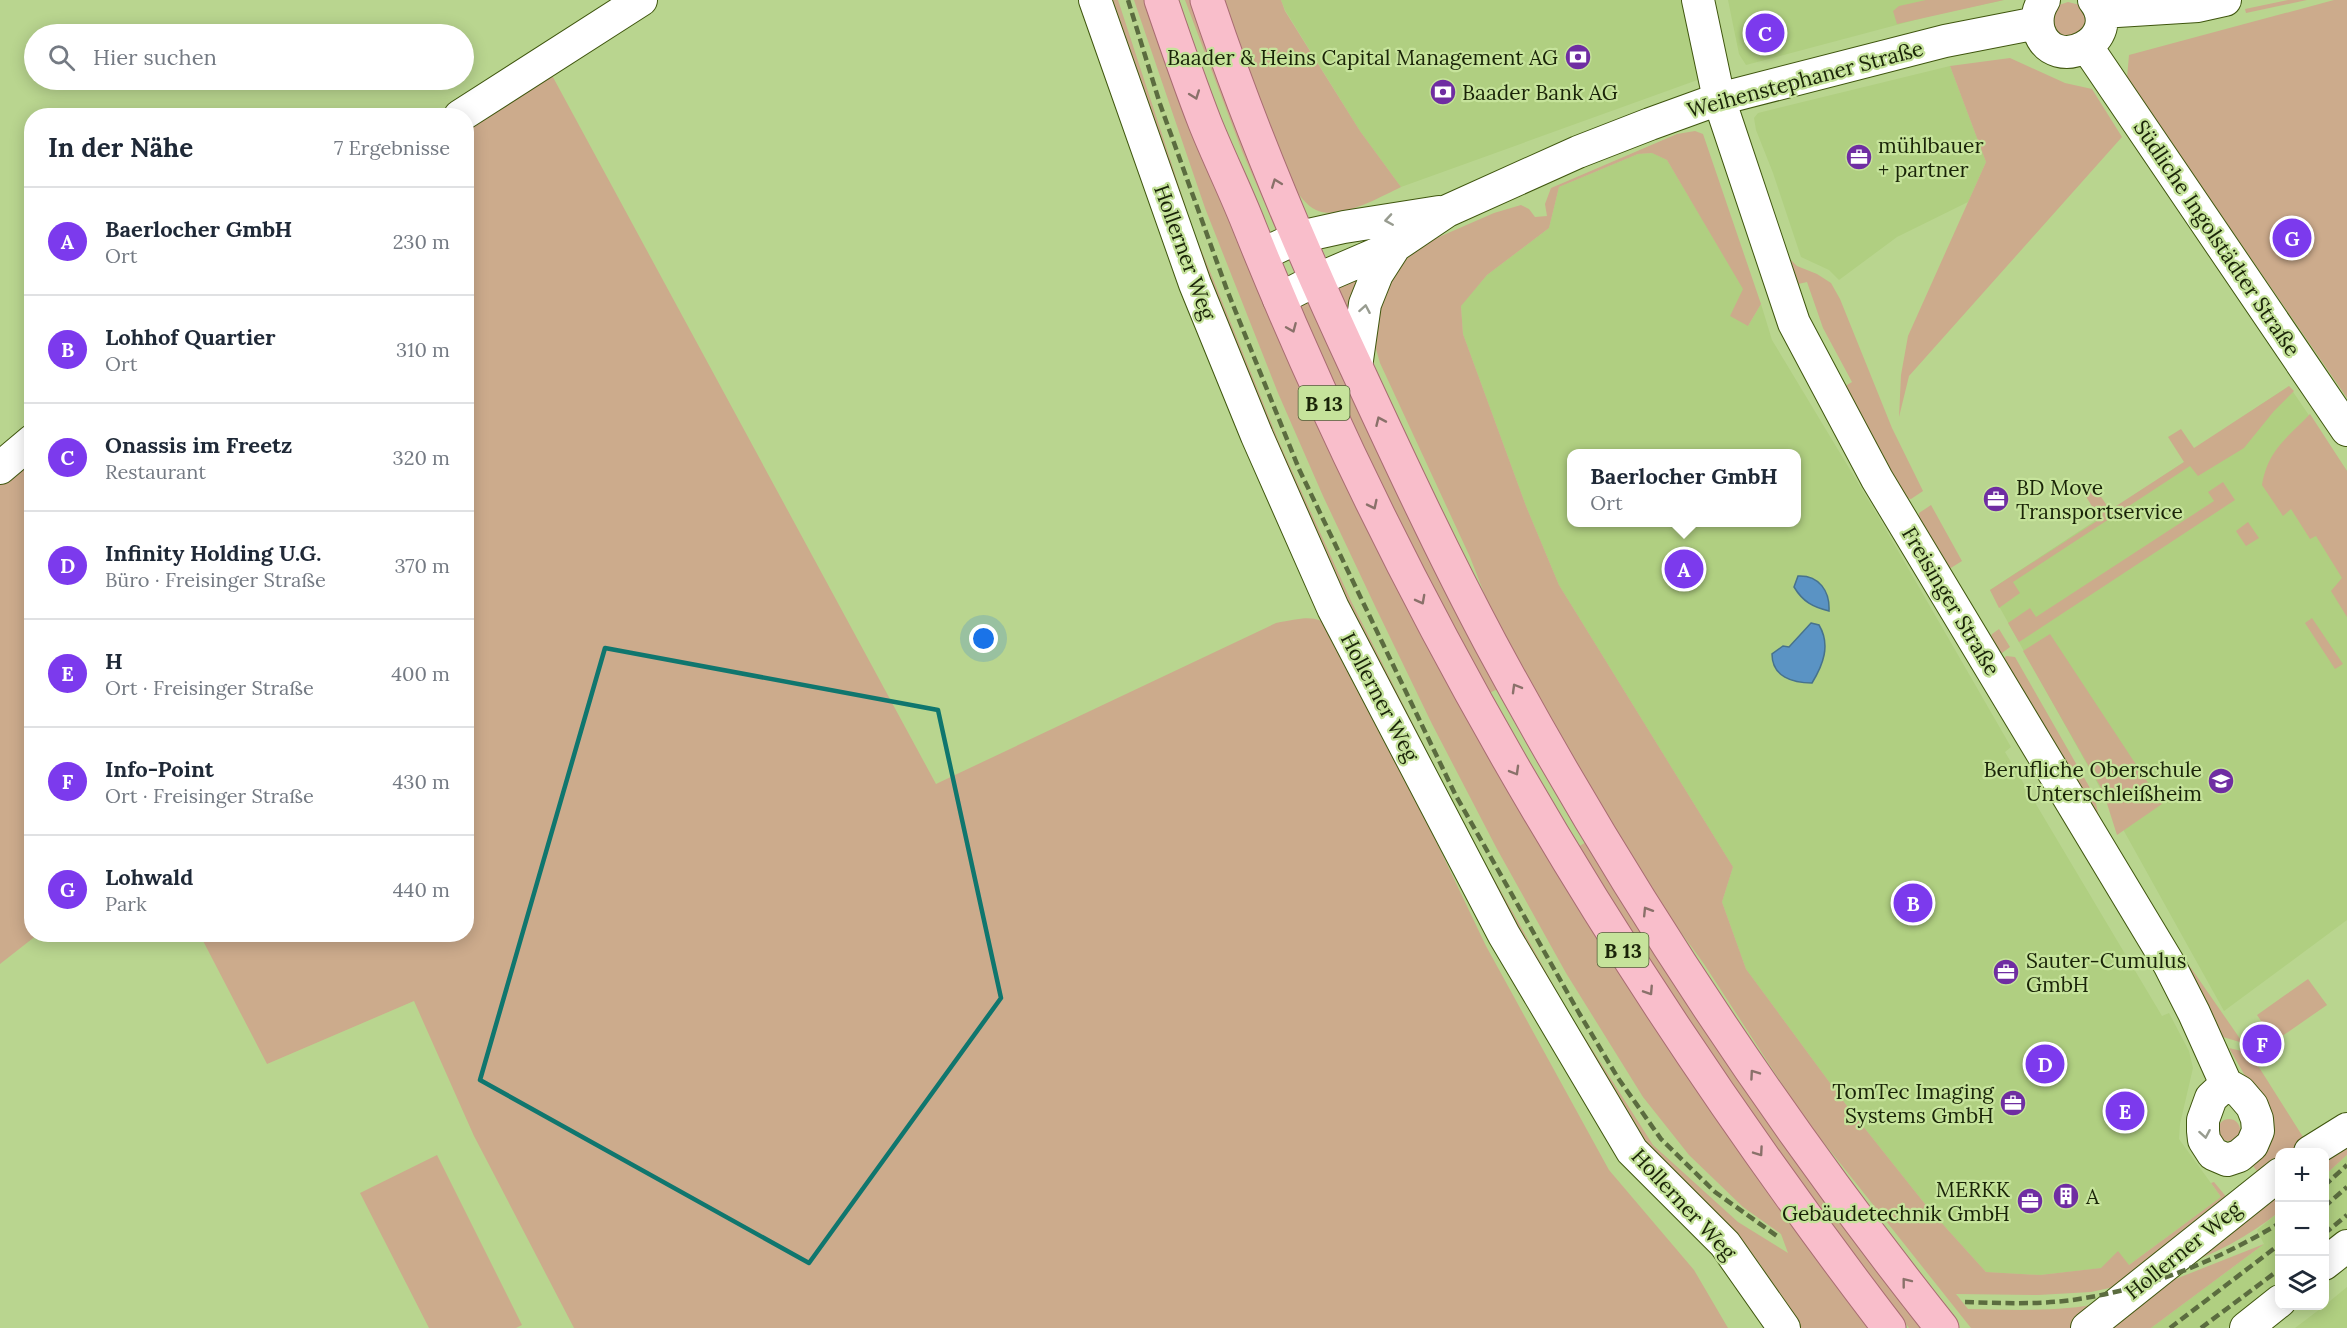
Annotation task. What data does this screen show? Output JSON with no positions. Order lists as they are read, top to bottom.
{
  "streets": {
    "main road": ["B 13"],
    "street": [
      "Weihenstephaner Straße",
      "Südliche Ingolstädter Straße",
      "Hollerner Weg",
      "Freisinger Straße"
    ]
  },
  "crossings": [
    ["Weihenstephaner Straße", "B 13"],
    ["Weihenstephaner Straße", "Freisinger Straße"]
  ],
  "places": {
    "bank": ["Baader & Heins Capital Management AG", "Baader Bank AG"],
    "office": [
      "mühlbauer + partner",
      "BD Move Transportservice",
      "Sauter-Cumulus GmbH",
      "TomTec Imaging Systems GmbH",
      "MERKK Gebäudetechnik GmbH"
    ],
    "school or university": ["Berufliche Oberschule Unterschleißheim"],
    "building": ["A"]
  },
  "page": {
    "pins": [
      "C",
      "G",
      "A",
      "B",
      "F",
      "D",
      "E"
    ],
    "search": "Hier suchen",
    "heading": ["In der Nähe", "7 Ergebnisse"],
    "list": [
      {
        "mark": "A",
        "name": "Baerlocher GmbH",
        "note": "Ort",
        "value": "230 m"
      },
      {
        "mark": "B",
        "name": "Lohhof Quartier",
        "note": "Ort",
        "value": "310 m"
      },
      {
        "mark": "C",
        "name": "Onassis im Freetz",
        "note": "Restaurant",
        "value": "320 m"
      },
      {
        "mark": "D",
        "name": "Infinity Holding U.G.",
        "note": "Büro · Freisinger Straße",
        "value": "370 m"
      },
      {
        "mark": "E",
        "name": "H",
        "note": "Ort · Freisinger Straße",
        "value": "400 m"
      },
      {
        "mark": "F",
        "name": "Info-Point",
        "note": "Ort · Freisinger Straße",
        "value": "430 m"
      },
      {
        "mark": "G",
        "name": "Lohwald",
        "note": "Park",
        "value": "440 m"
      }
    ],
    "popup": ["Baerlocher GmbH", "Ort"],
    "map_buttons": ["+", "−"]
  }
}
